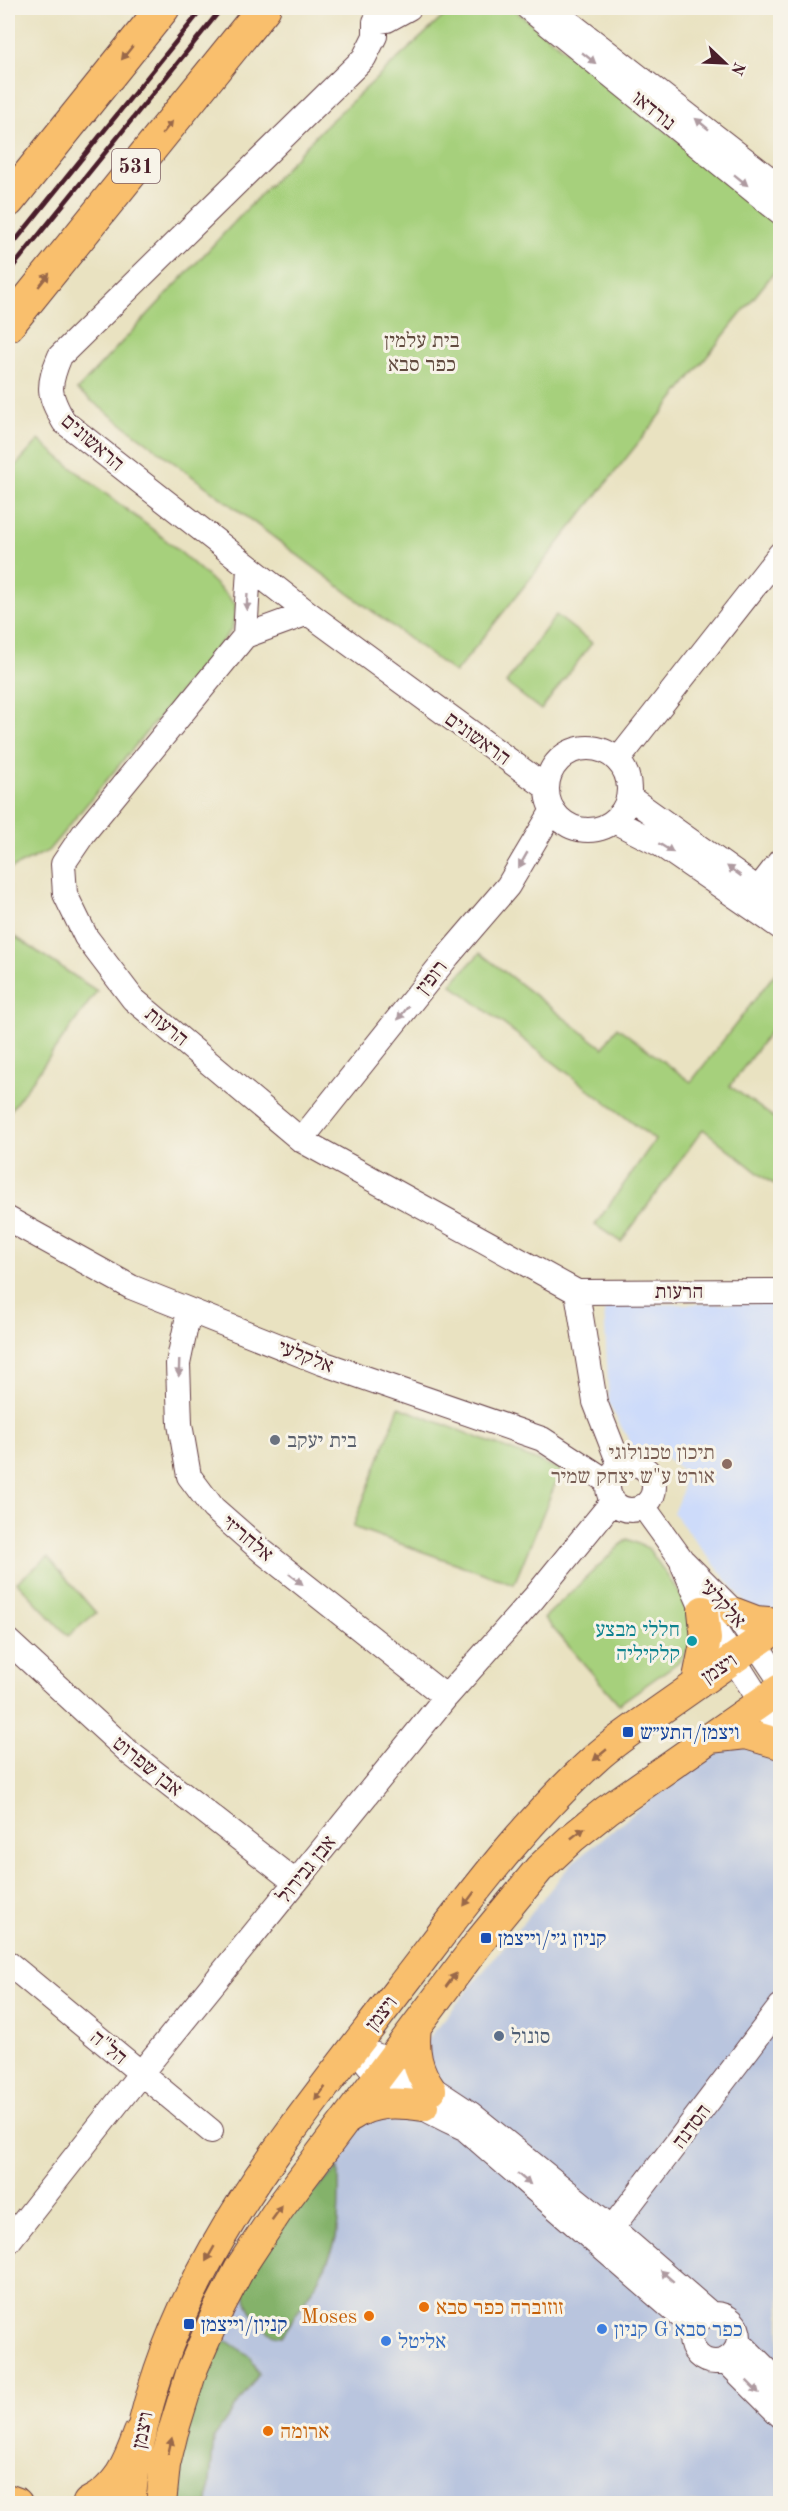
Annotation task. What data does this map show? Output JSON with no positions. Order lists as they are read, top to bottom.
{
  "streets": {
    "highway": ["531"],
    "main road": ["ויצמן"],
    "street": [
      "נורדאו",
      "הראשונים",
      "רופין",
      "הרעות",
      "אלקלעי",
      "אלחריזי",
      "אבן שפרוט",
      "אבן גבירול",
      "הל\"ה",
      "הסדנה"
    ]
  },
  "crossings": [
    ["הראשונים", "רופין"],
    ["רופין", "הרעות"],
    ["אלקלעי", "אלחריזי"],
    ["אלקלעי", "ויצמן"],
    ["אלקלעי", "אבן גבירול"],
    ["אלחריזי", "אבן גבירול"],
    ["אבן שפרוט", "אבן גבירול"],
    ["אבן גבירול", "הל\"ה"]
  ],
  "one_way": ["רופין", "אלחריזי"],
  "parks": ["בית עלמין כפר סבא"],
  "places": {
    "other": [
      "בית יעקב",
      "תיכון טכנולוגי אורט ע\"ש יצחק שמיר",
      "חללי מבצע קלקיליה",
      "סונול",
      "זוזוברה כפר סבא",
      "Moses",
      "קניון G כפר סבא",
      "אליטל",
      "ארומה"
    ],
    "transit": ["ויצמן/התע״ש", "קניון ג׳י/וייצמן", "קניון/וייצמן"]
  },
  "north": "bottom right"
}
